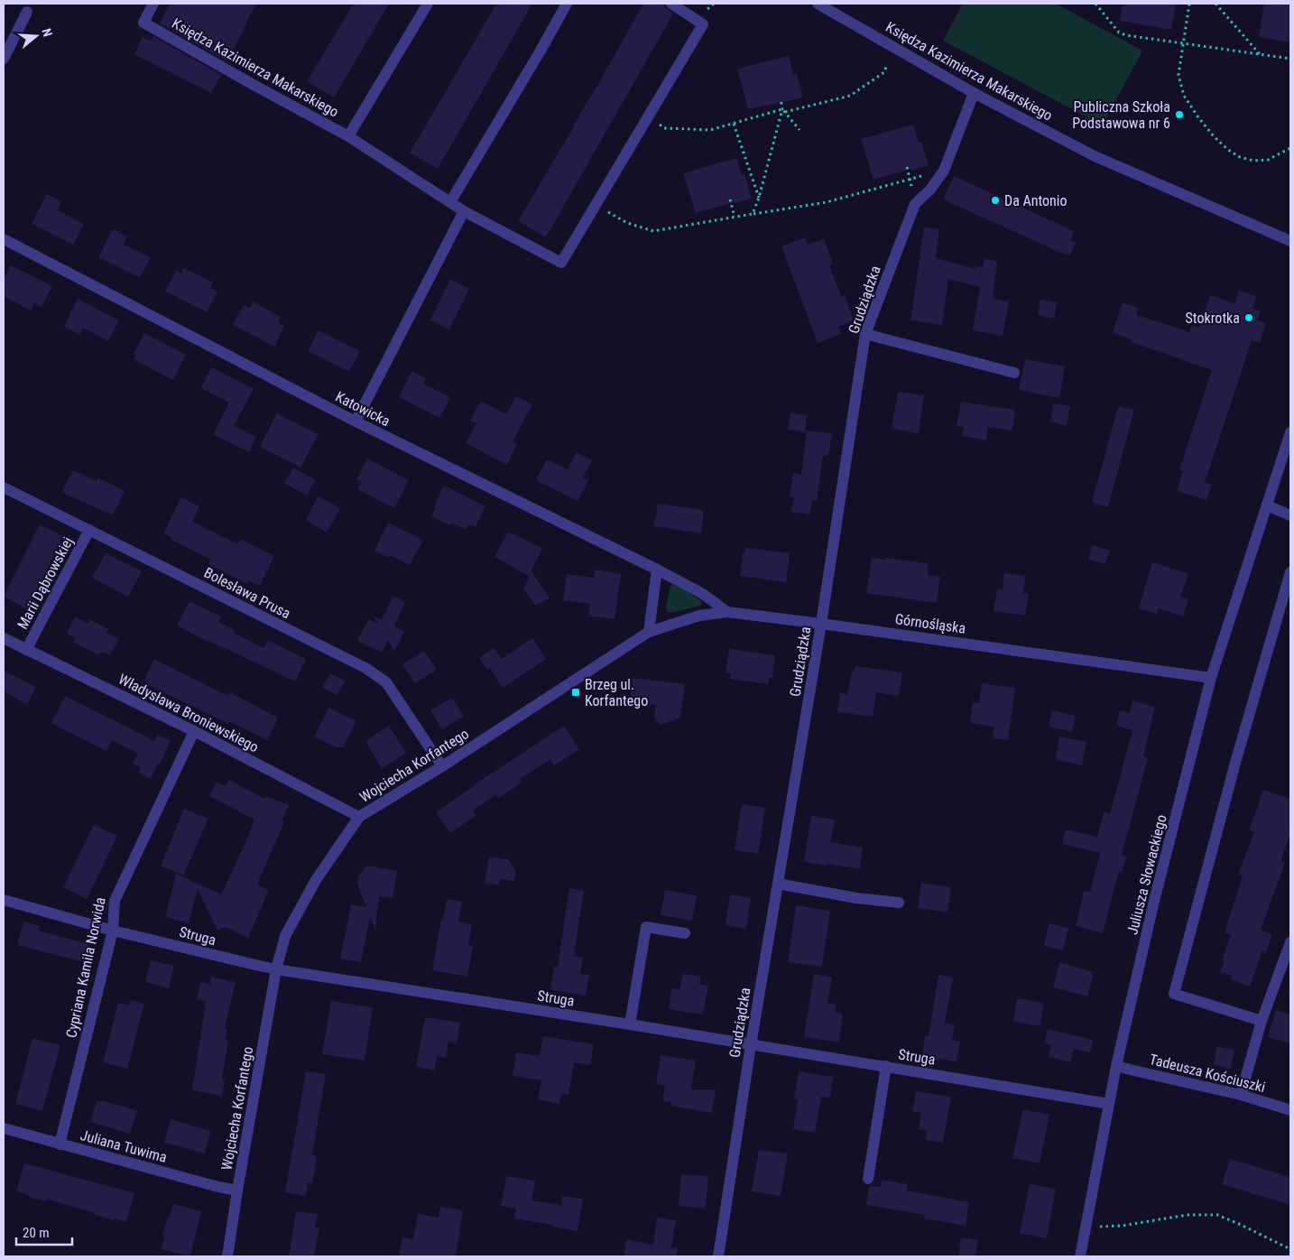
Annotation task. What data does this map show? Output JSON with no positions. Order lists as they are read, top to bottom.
{
  "streets": {
    "street": [
      "Księdza Kazimierza Makarskiego",
      "Grudziądzka",
      "Katowicka",
      "Marii Dąbrowskiej",
      "Bolesława Prusa",
      "Górnośląska",
      "Władysława Broniewskiego",
      "Wojciecha Korfantego",
      "Juliusza Słowackiego",
      "Struga",
      "Cypriana Kamila Norwida",
      "Tadeusza Kościuszki",
      "Juliana Tuwima"
    ]
  },
  "crossings": [
    ["Księdza Kazimierza Makarskiego", "Grudziądzka"],
    ["Grudziądzka", "Górnośląska"],
    ["Grudziądzka", "Struga"],
    ["Katowicka", "Górnośląska"],
    ["Marii Dąbrowskiej", "Bolesława Prusa"],
    ["Marii Dąbrowskiej", "Władysława Broniewskiego"],
    ["Bolesława Prusa", "Wojciecha Korfantego"],
    ["Górnośląska", "Wojciecha Korfantego"],
    ["Górnośląska", "Juliusza Słowackiego"],
    ["Władysława Broniewskiego", "Wojciecha Korfantego"],
    ["Władysława Broniewskiego", "Cypriana Kamila Norwida"],
    ["Wojciecha Korfantego", "Struga"],
    ["Wojciecha Korfantego", "Juliana Tuwima"],
    ["Juliusza Słowackiego", "Struga"],
    ["Juliusza Słowackiego", "Tadeusza Kościuszki"],
    ["Struga", "Cypriana Kamila Norwida"],
    ["Cypriana Kamila Norwida", "Juliana Tuwima"]
  ],
  "places": {
    "other": ["Publiczna Szkoła Podstawowa nr 6", "Da Antonio", "Stokrotka"],
    "transit": ["Brzeg ul. Korfantego"]
  },
  "scale_bar": "20 m",
  "north": "right"
}
